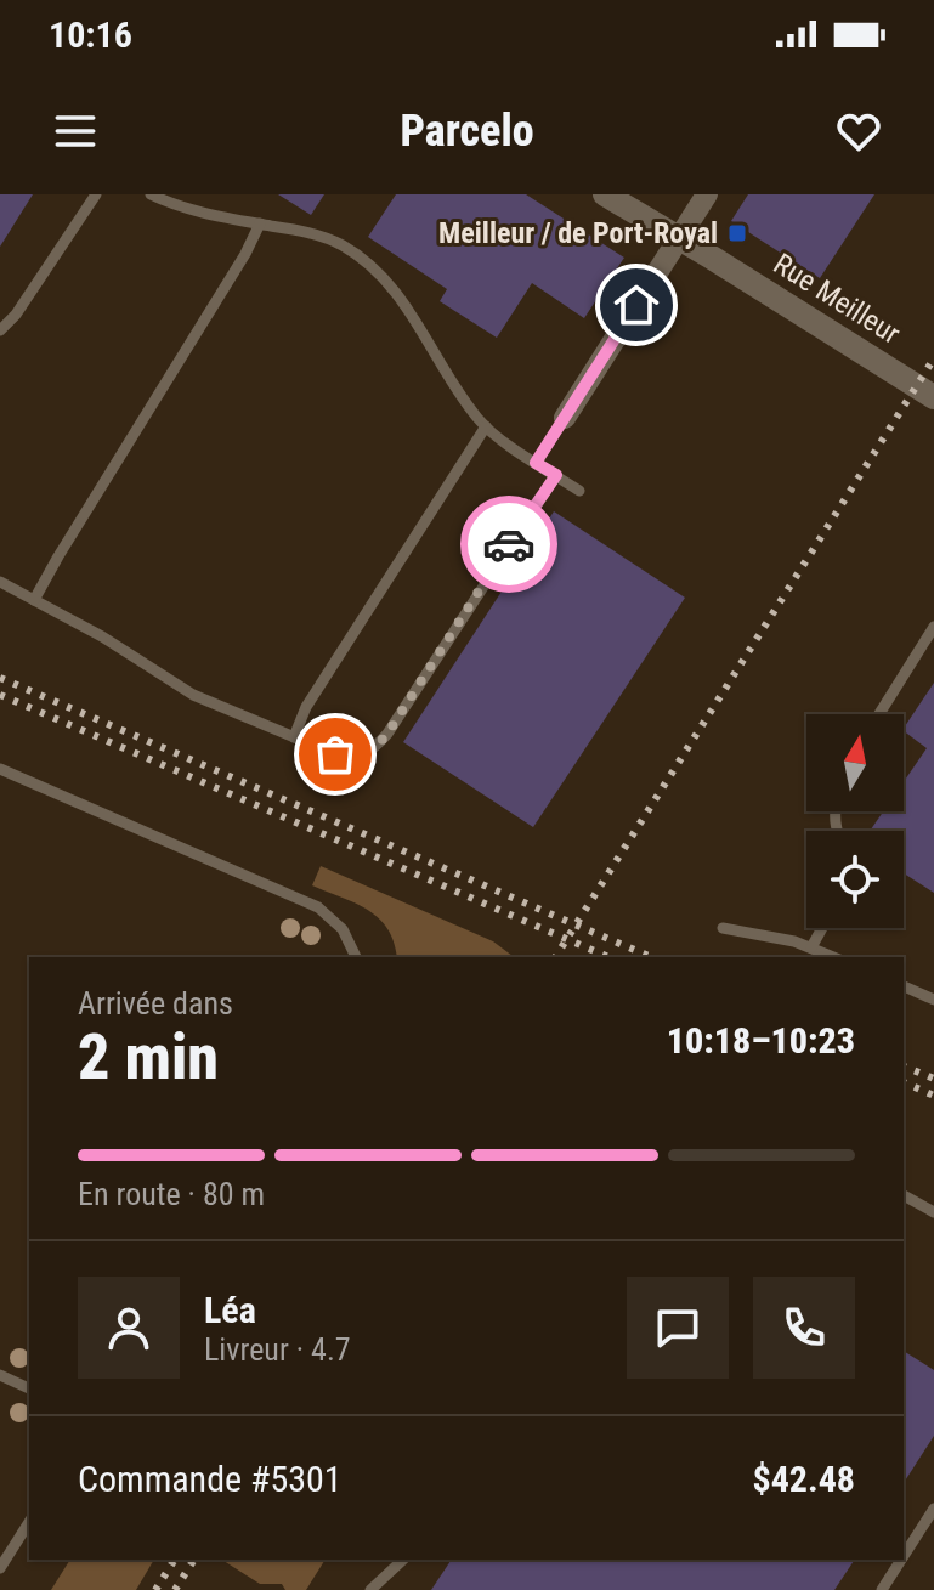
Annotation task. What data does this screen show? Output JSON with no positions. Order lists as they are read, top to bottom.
{
  "streets": {
    "street": ["Rue Meilleur"]
  },
  "places": {
    "transit": ["Meilleur / de Port-Royal"]
  },
  "north": "top",
  "page": {
    "status": "10:16",
    "header": "Parcelo",
    "heading": ["2 min", "Arrivée dans", "10:18–10:23"],
    "panel": [
      "Léa",
      "Livreur · 4.7",
      "Commande #5301",
      "$42.48"
    ],
    "bar": "En route · 80 m"
  }
}
